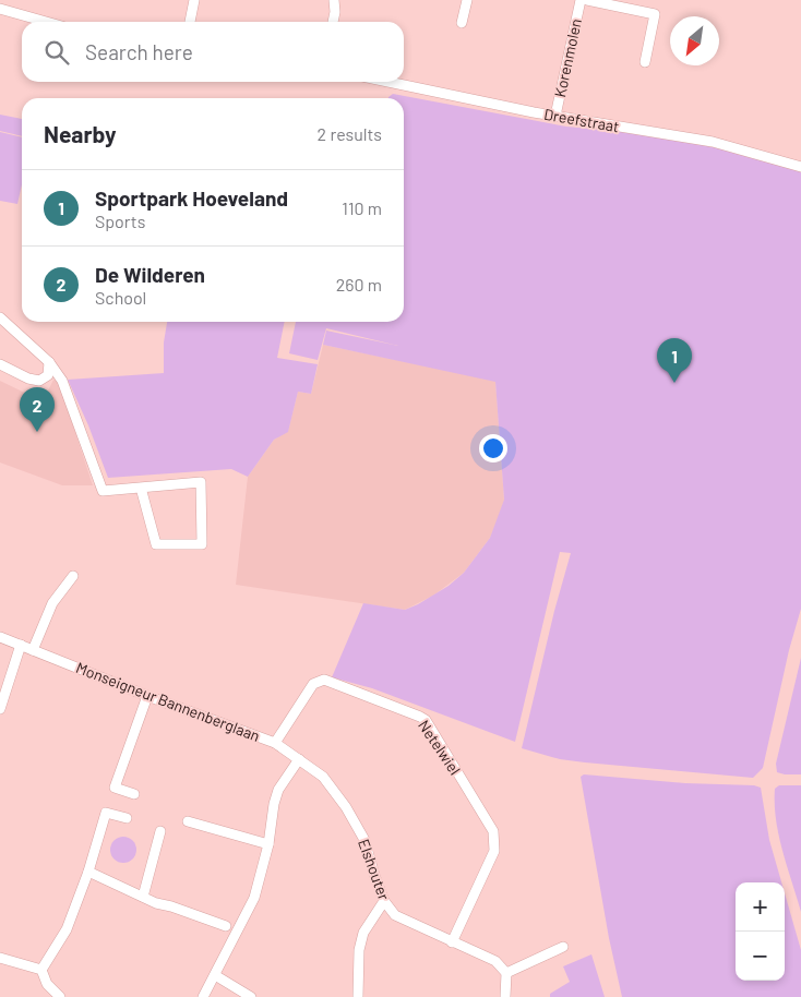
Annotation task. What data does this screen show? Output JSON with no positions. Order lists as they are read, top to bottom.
{
  "streets": {
    "street": [
      "Korenmolen",
      "Dreefstraat",
      "Monseigneur Bannenberglaan",
      "Netelwiel",
      "Elshouter"
    ]
  },
  "crossings": [
    ["Korenmolen", "Dreefstraat"],
    ["Monseigneur Bannenberglaan", "Netelwiel"],
    ["Monseigneur Bannenberglaan", "Elshouter"],
    ["Netelwiel", "Elshouter"]
  ],
  "north": "bottom left",
  "page": {
    "search": "Search here",
    "heading": ["Nearby", "2 results"],
    "list": [
      {
        "mark": "1",
        "name": "Sportpark Hoeveland",
        "note": "Sports",
        "value": "110 m"
      },
      {
        "mark": "2",
        "name": "De Wilderen",
        "note": "School",
        "value": "260 m"
      }
    ],
    "pins": ["1", "2"],
    "map_buttons": ["+", "−"]
  }
}
